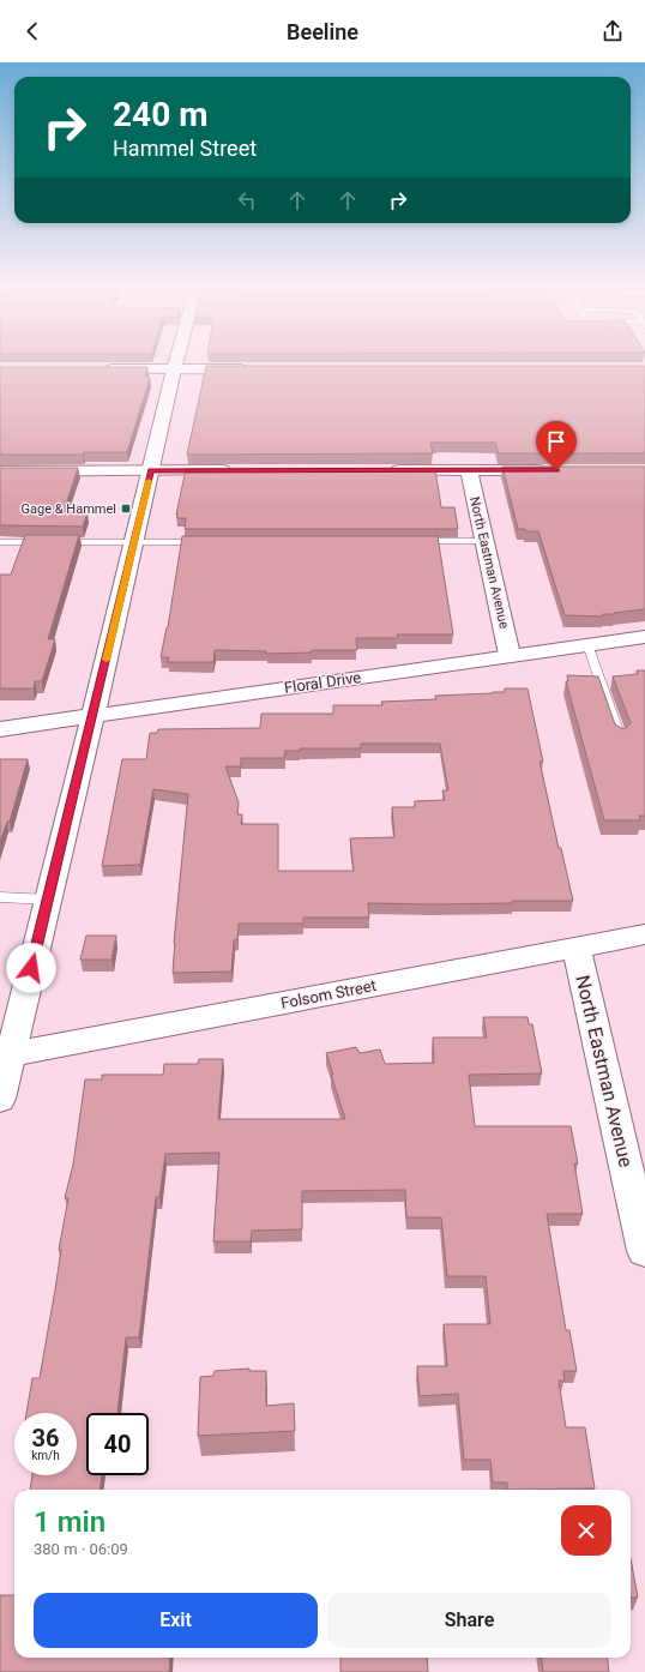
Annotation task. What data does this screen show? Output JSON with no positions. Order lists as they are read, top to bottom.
{
  "streets": {
    "street": ["North Eastman Avenue", "Floral Drive", "Folsom Street"]
  },
  "crossings": [
    ["North Eastman Avenue", "Floral Drive"],
    ["North Eastman Avenue", "Folsom Street"]
  ],
  "places": {
    "transit": ["Gage & Hammel"]
  },
  "page": {
    "header": "Beeline",
    "turn": ["240 m", "Hammel Street"],
    "speed": "36 km/h",
    "limit": "40",
    "heading": ["1 min", "380 m · 06:09"],
    "buttons": ["Exit", "Share"]
  }
}
